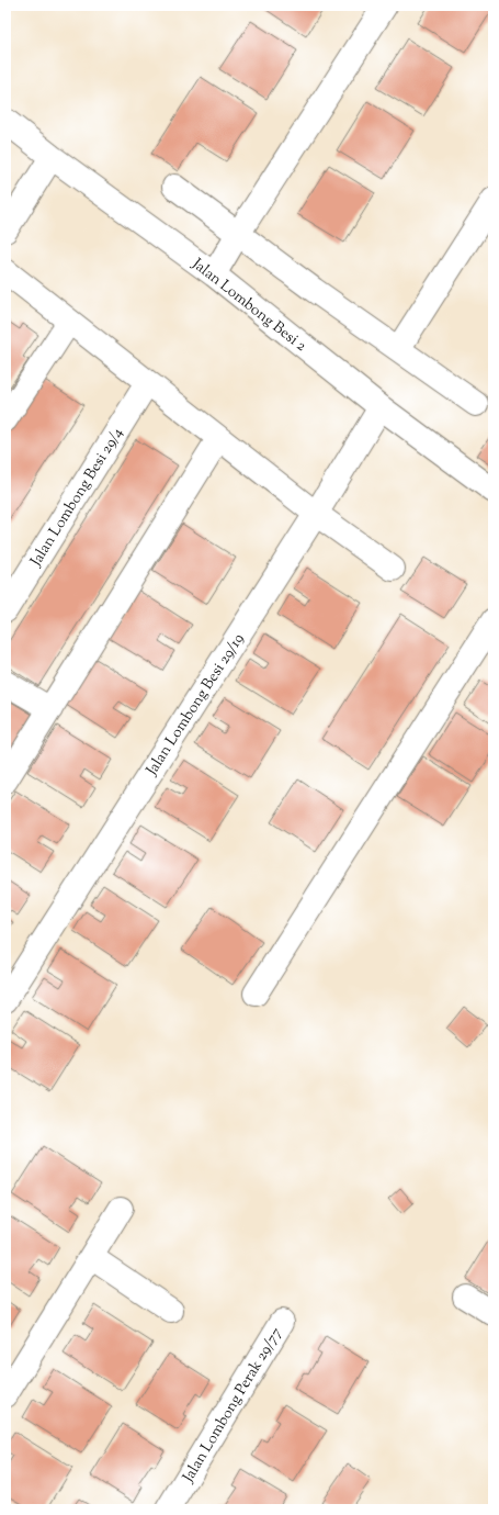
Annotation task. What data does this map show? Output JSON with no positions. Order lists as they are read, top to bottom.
{
  "streets": {
    "street": [
      "Jalan Lombong Besi 2",
      "Jalan Lombong Besi 29/4",
      "Jalan Lombong Besi 29/19",
      "Jalan Lombong Perak 29/77"
    ]
  },
  "crossings": [
    ["Jalan Lombong Besi 2", "Jalan Lombong Besi 29/19"]
  ]
}
